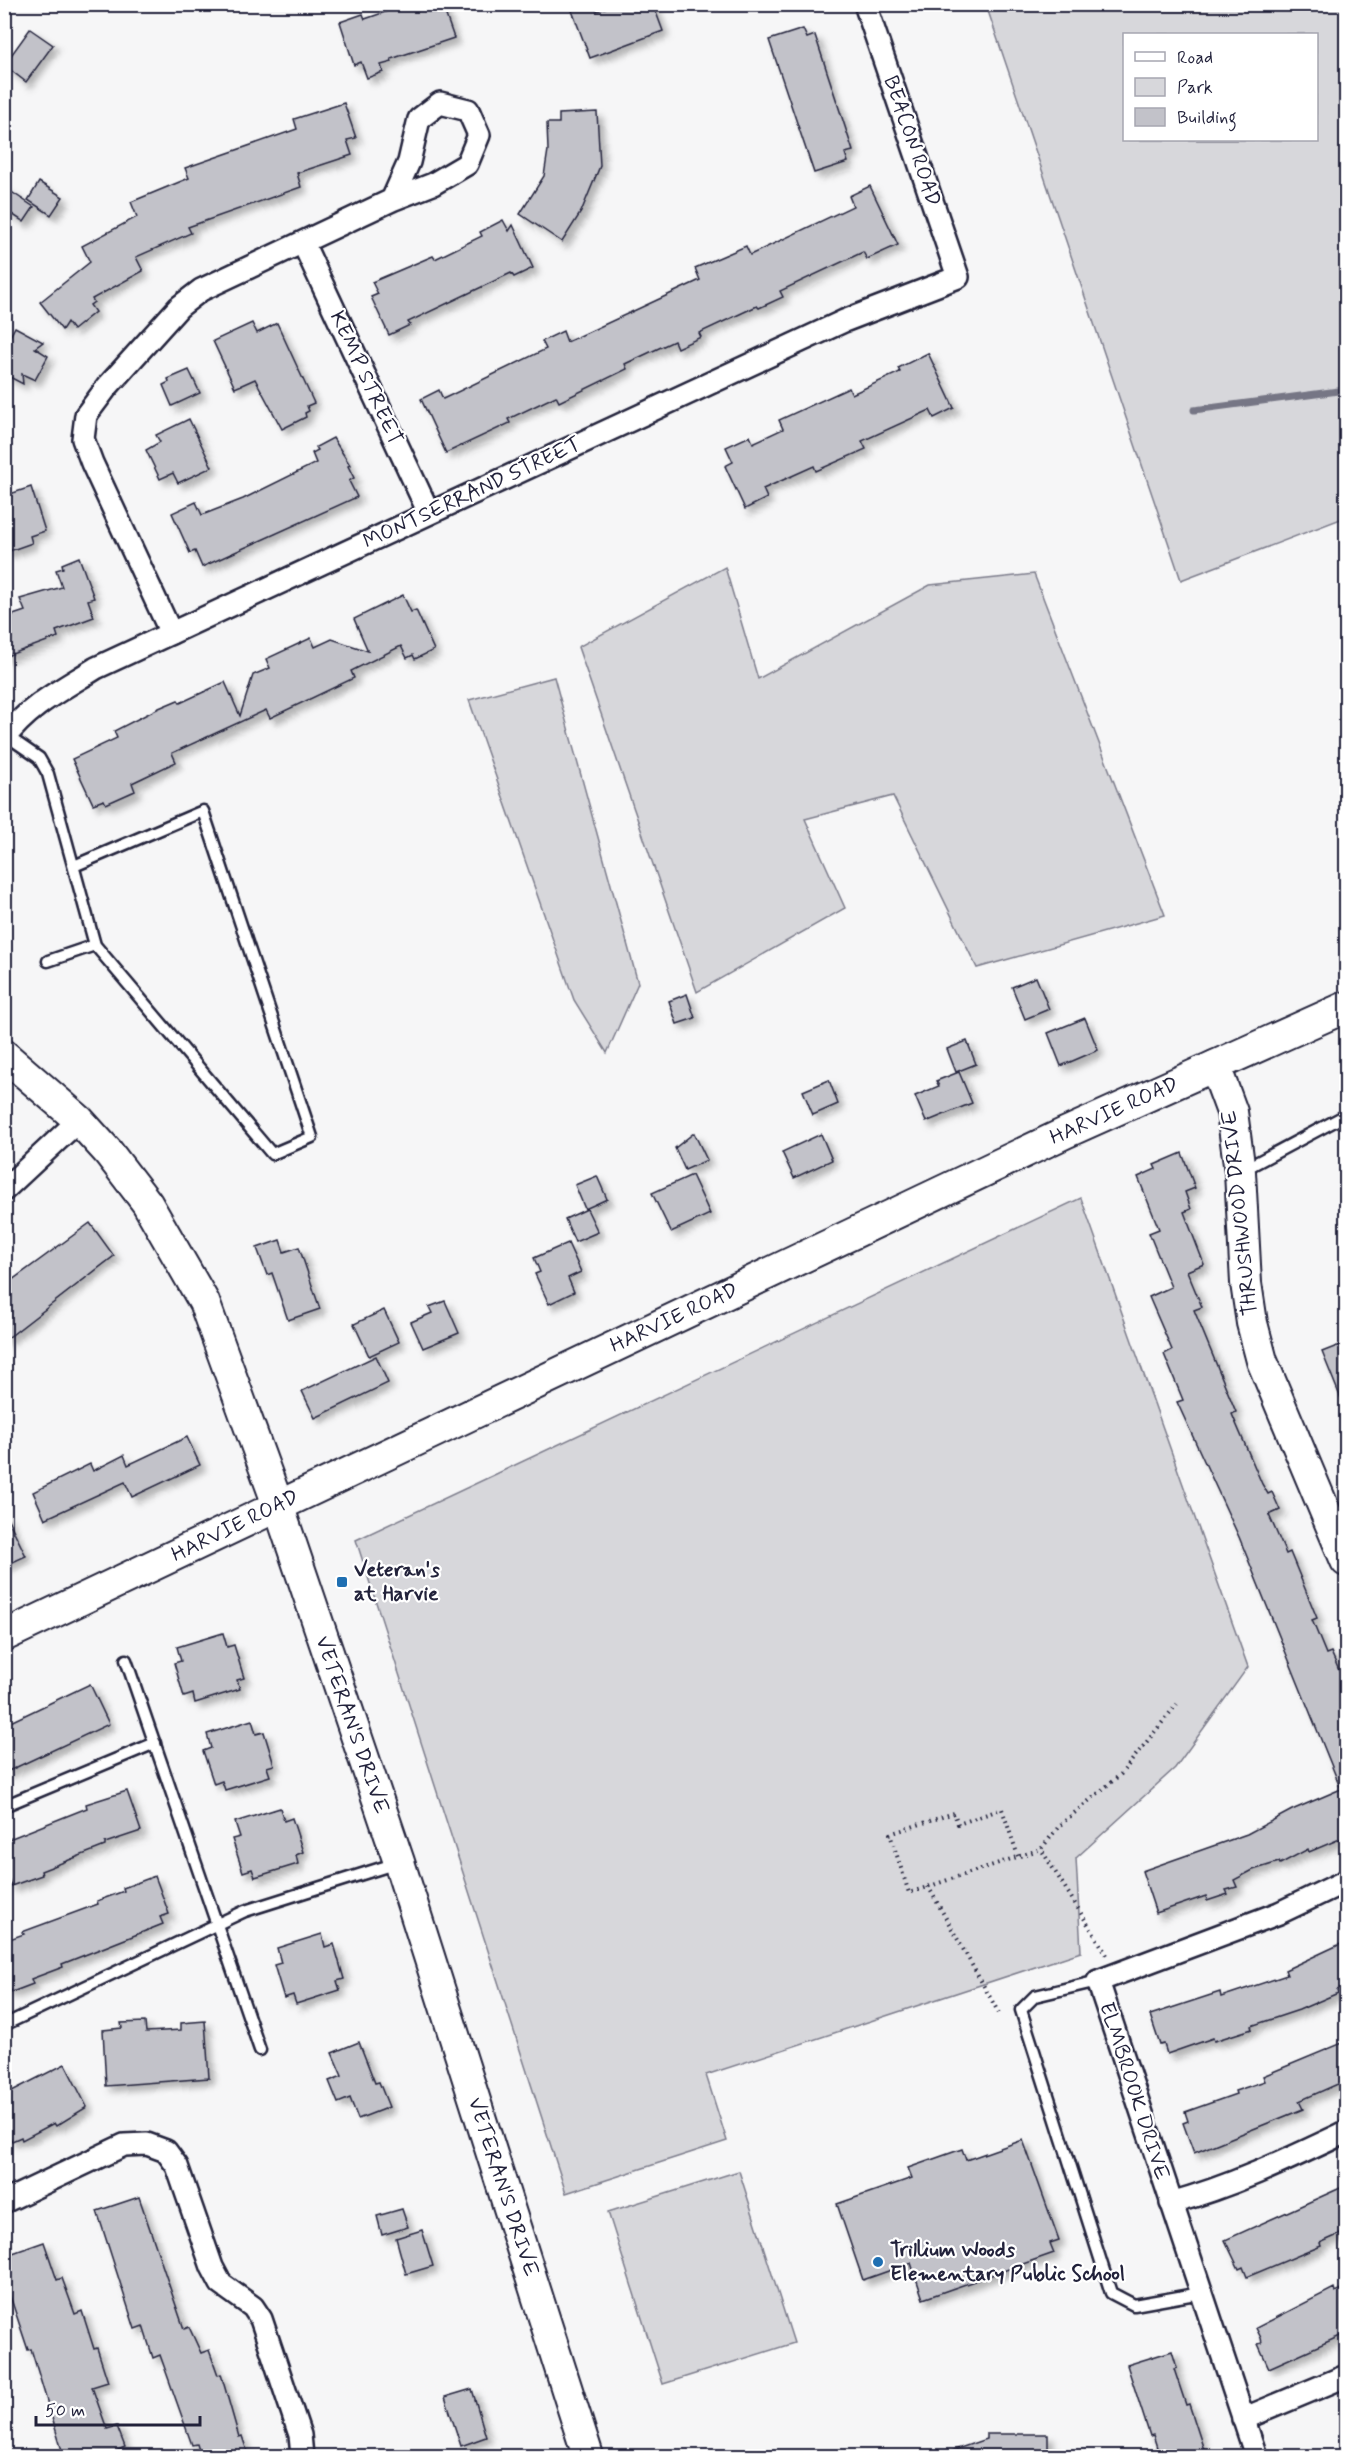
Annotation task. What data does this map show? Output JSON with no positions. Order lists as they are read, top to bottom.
{
  "streets": {
    "street": [
      "BEACON ROAD",
      "KEMP STREET",
      "MONTSERRAND STREET",
      "HARVIE ROAD",
      "THRUSHWOOD DRIVE",
      "VETERAN'S DRIVE",
      "ELMBROOK DRIVE"
    ]
  },
  "crossings": [
    ["BEACON ROAD", "MONTSERRAND STREET"],
    ["KEMP STREET", "MONTSERRAND STREET"],
    ["HARVIE ROAD", "THRUSHWOOD DRIVE"],
    ["HARVIE ROAD", "VETERAN'S DRIVE"]
  ],
  "places": {
    "transit": ["Veteran's at Harvie"],
    "other": ["Trillium Woods Elementary Public School"]
  },
  "legend": ["Road", "Park", "Building"],
  "scale_bar": "50 m"
}
